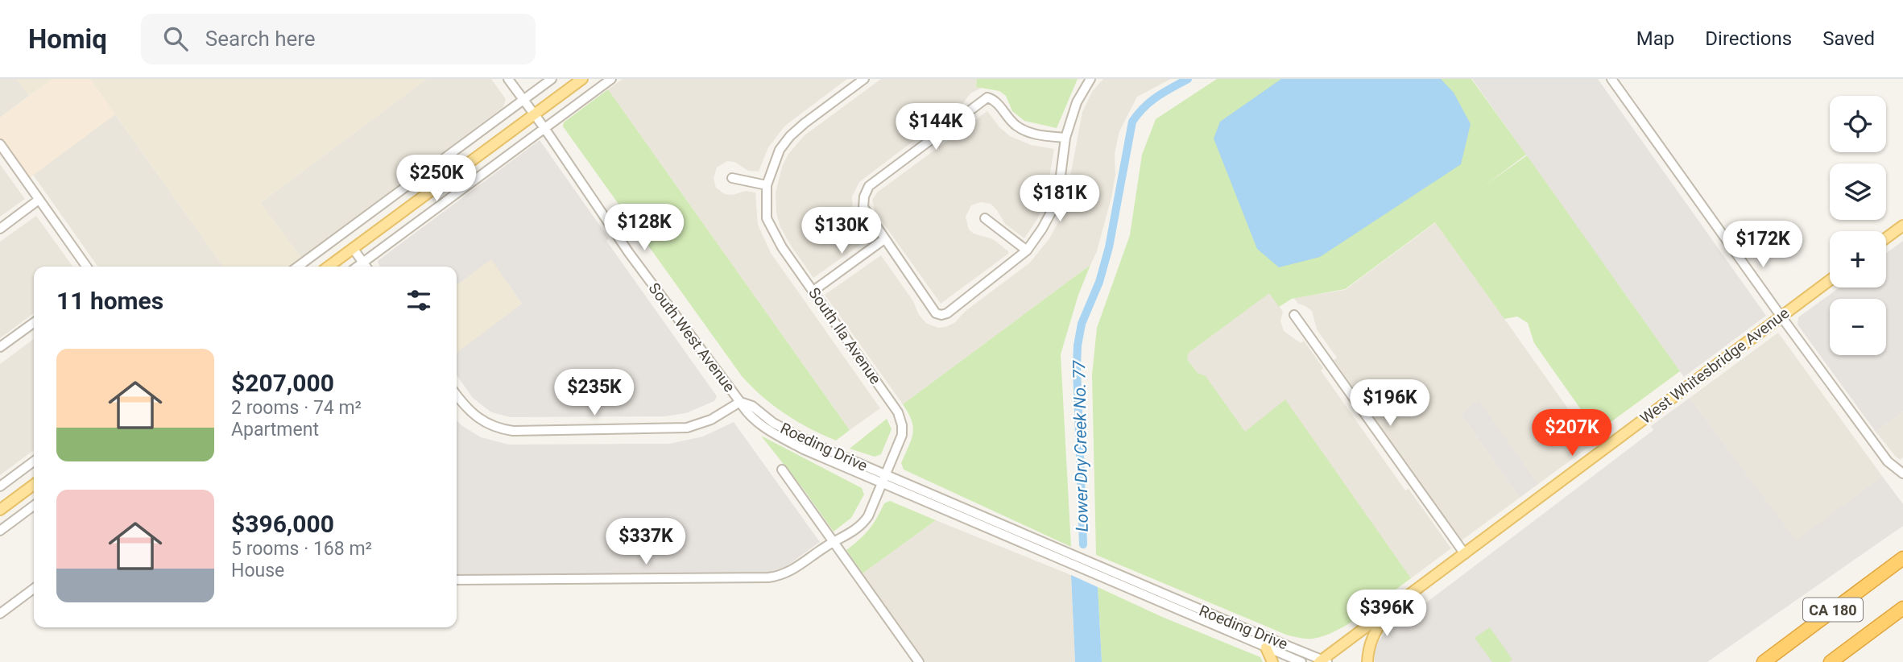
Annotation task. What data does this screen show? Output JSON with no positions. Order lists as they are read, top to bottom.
{
  "streets": {
    "highway": ["CA 180"],
    "main road": ["West Whitesbridge Avenue"],
    "street": ["South Ila Avenue", "South West Avenue", "Roeding Drive"]
  },
  "crossings": [
    ["South Ila Avenue", "Roeding Drive"],
    ["South West Avenue", "Roeding Drive"],
    ["West Whitesbridge Avenue", "Roeding Drive"]
  ],
  "water": ["Lower Dry Creek No. 77"],
  "page": {
    "header": "Homiq",
    "search": "Search here",
    "nav": ["Map", "Directions", "Saved"],
    "map_buttons": ["+", "−"],
    "price": [
      "$144K",
      "$250K",
      "$181K",
      "$128K",
      "$130K",
      "$172K",
      "$235K",
      "$196K",
      "$207K",
      "$337K",
      "$396K"
    ],
    "heading": "11 homes",
    "list": [
      {
        "name": "$207,000",
        "note": "2 rooms · 74 m² · Apartment"
      },
      {
        "name": "$396,000",
        "note": "5 rooms · 168 m² · House"
      }
    ]
  }
}
